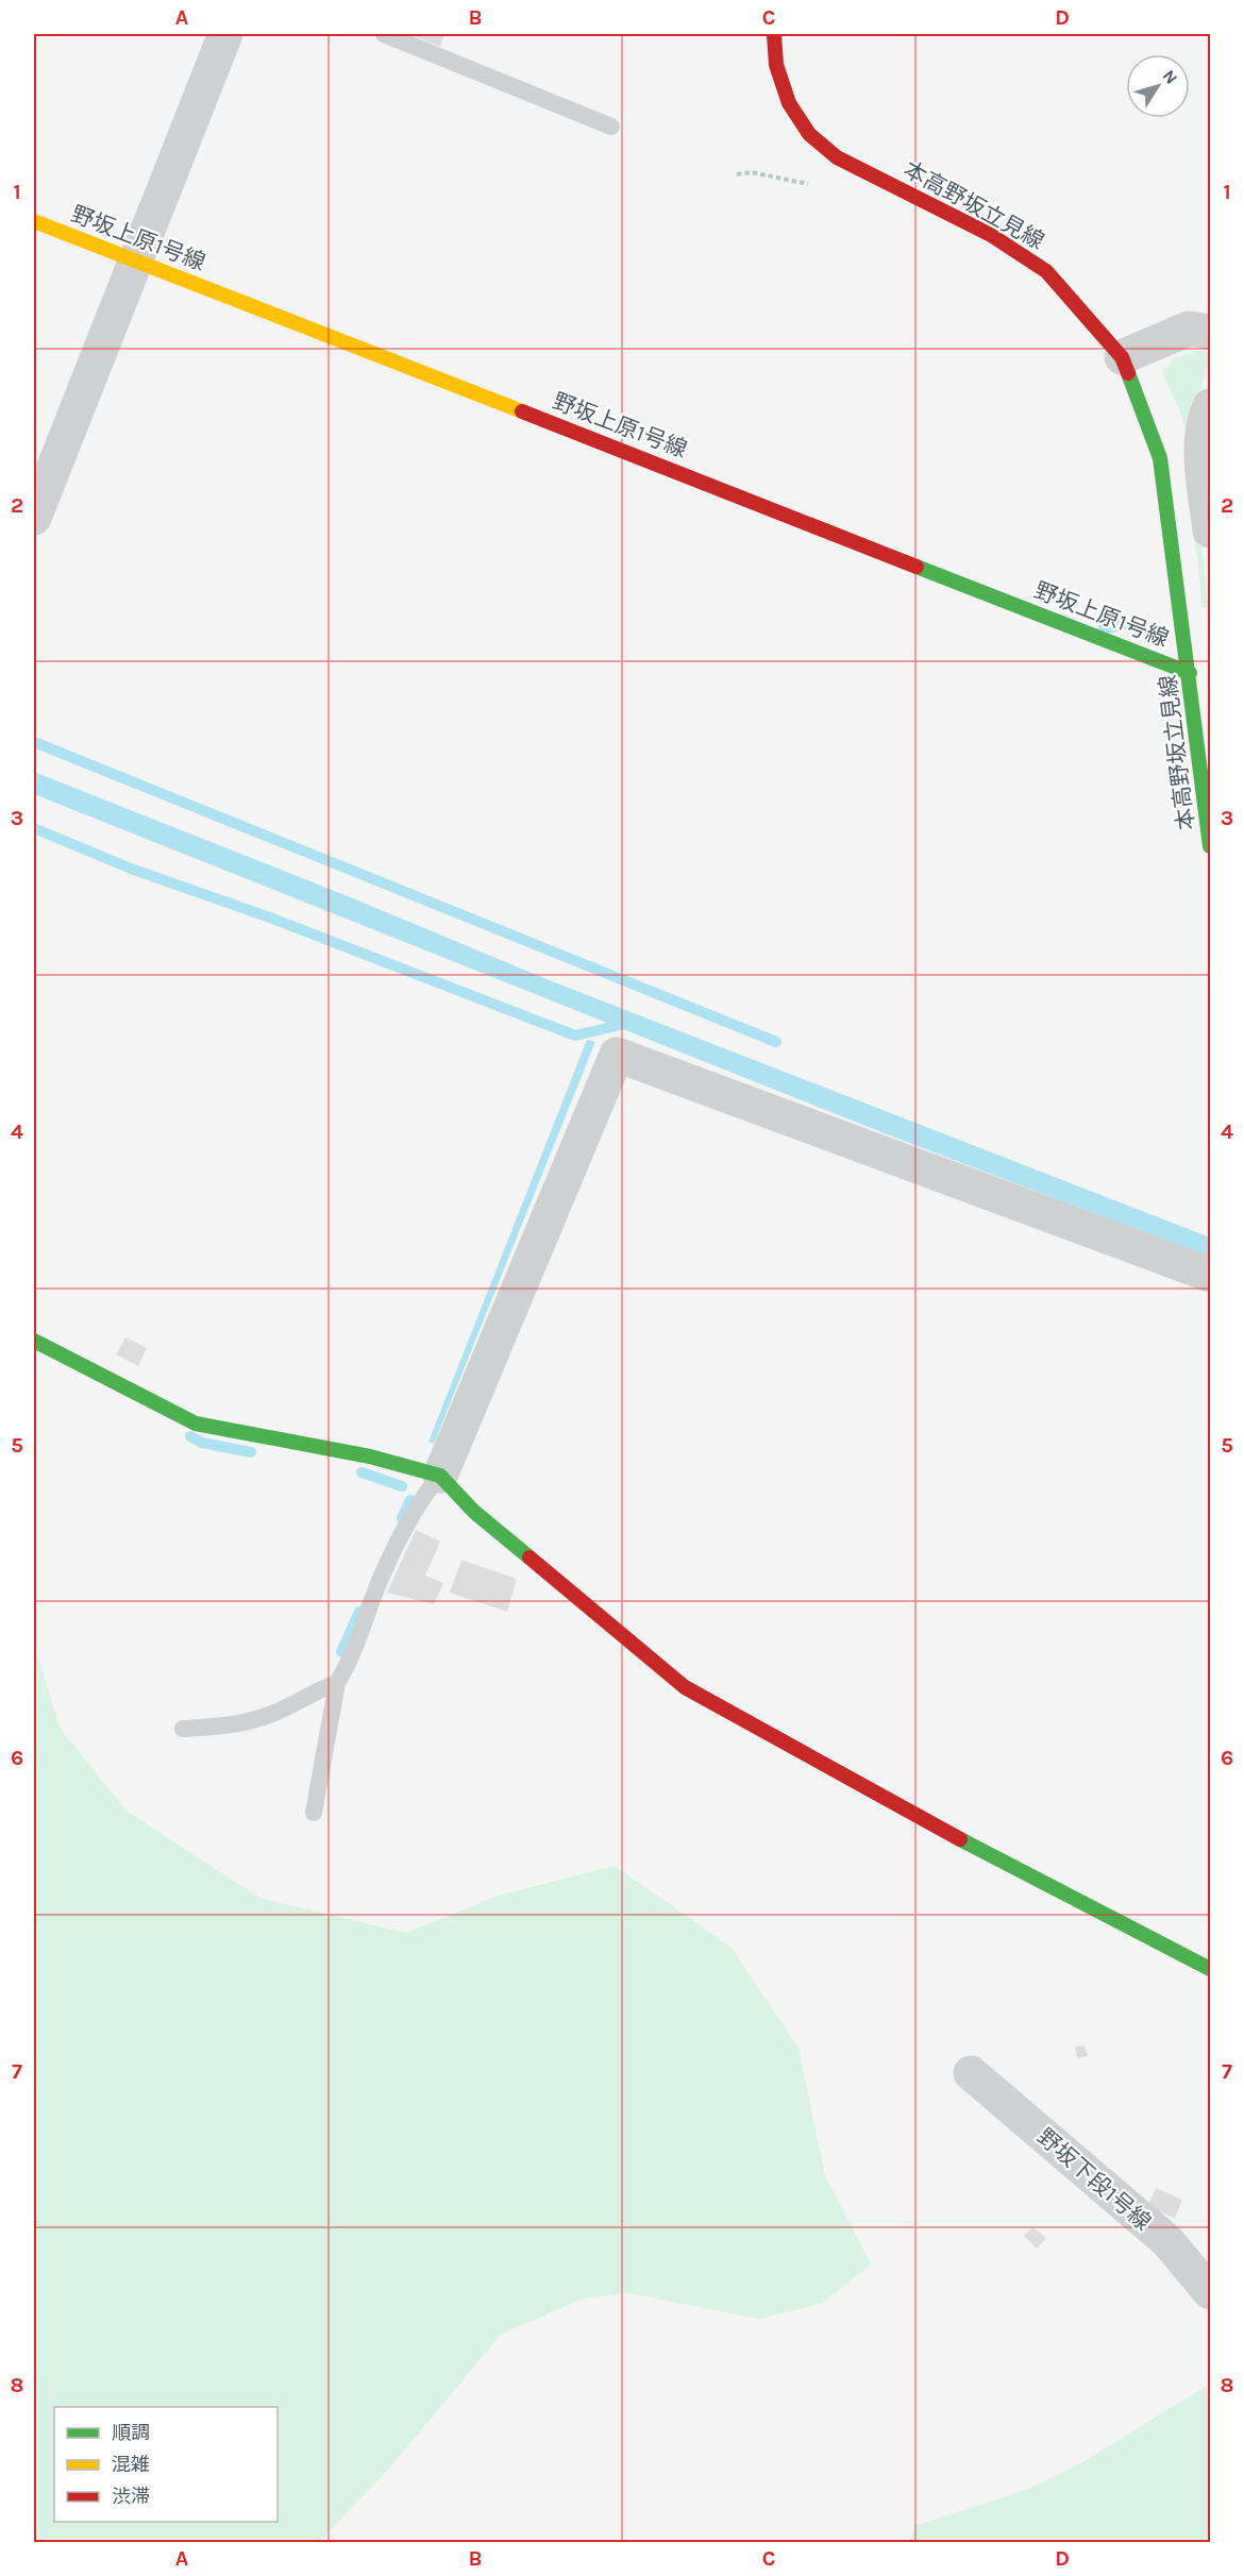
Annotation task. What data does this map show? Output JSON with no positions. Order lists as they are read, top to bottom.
{
  "streets": {
    "street": ["本高野坂立見線", "野坂上原1号線", "野坂下段1号線"]
  },
  "crossings": [
    ["本高野坂立見線", "野坂上原1号線"]
  ],
  "legend": ["順調", "混雑", "渋滞"],
  "north": "top right",
  "grid": {
    "columns": [
      "A",
      "B",
      "C",
      "D"
    ],
    "rows": [
      "1",
      "2",
      "3",
      "4",
      "5",
      "6",
      "7",
      "8"
    ]
  }
}
